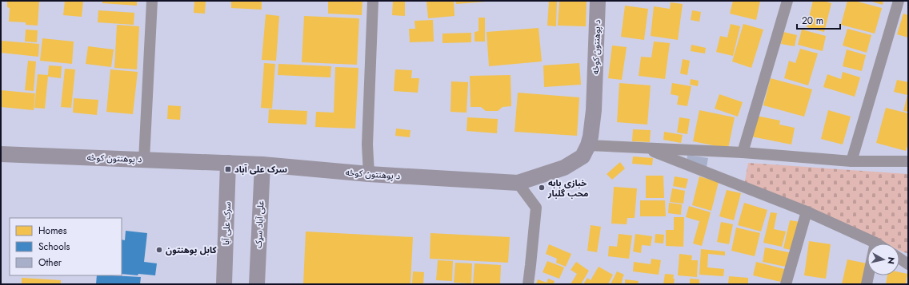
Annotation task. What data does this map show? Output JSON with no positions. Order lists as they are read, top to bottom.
{
  "streets": {
    "street": ["د پوهنتون کوڅه", "سرک علی آبا", "علی آباد سړک"]
  },
  "crossings": [
    ["د پوهنتون کوڅه", "سرک علی آبا"],
    ["د پوهنتون کوڅه", "علی آباد سړک"]
  ],
  "places": {
    "transit": ["سرک علی آباد"],
    "other": ["خبازی بابه محب گلبار", "کابل پوهنتون"]
  },
  "legend": ["Homes", "Schools", "Other"],
  "scale_bar": "20 m",
  "north": "right"
}
